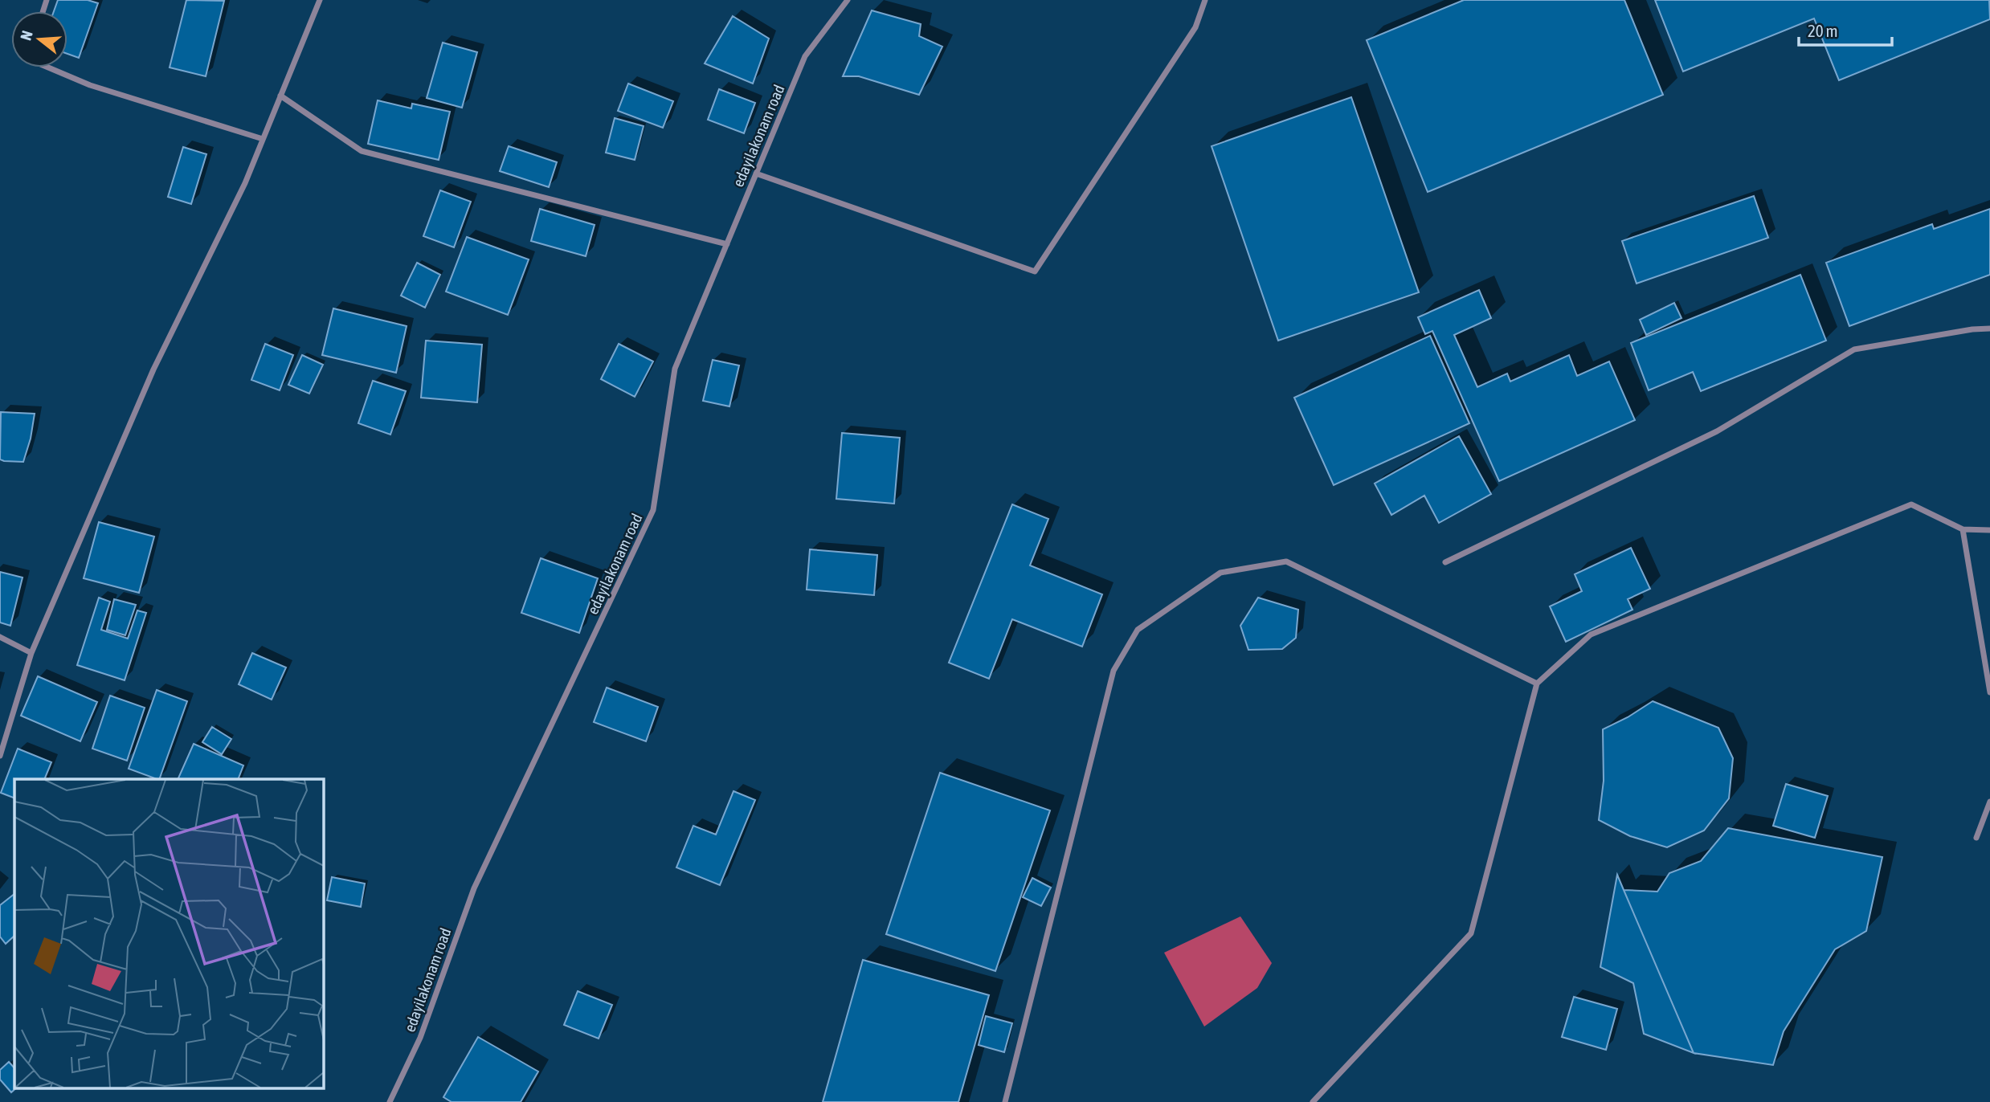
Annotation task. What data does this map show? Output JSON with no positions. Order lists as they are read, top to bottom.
{
  "streets": {
    "street": ["edayilakonam road"]
  },
  "scale_bar": "20 m",
  "north": "left"
}
